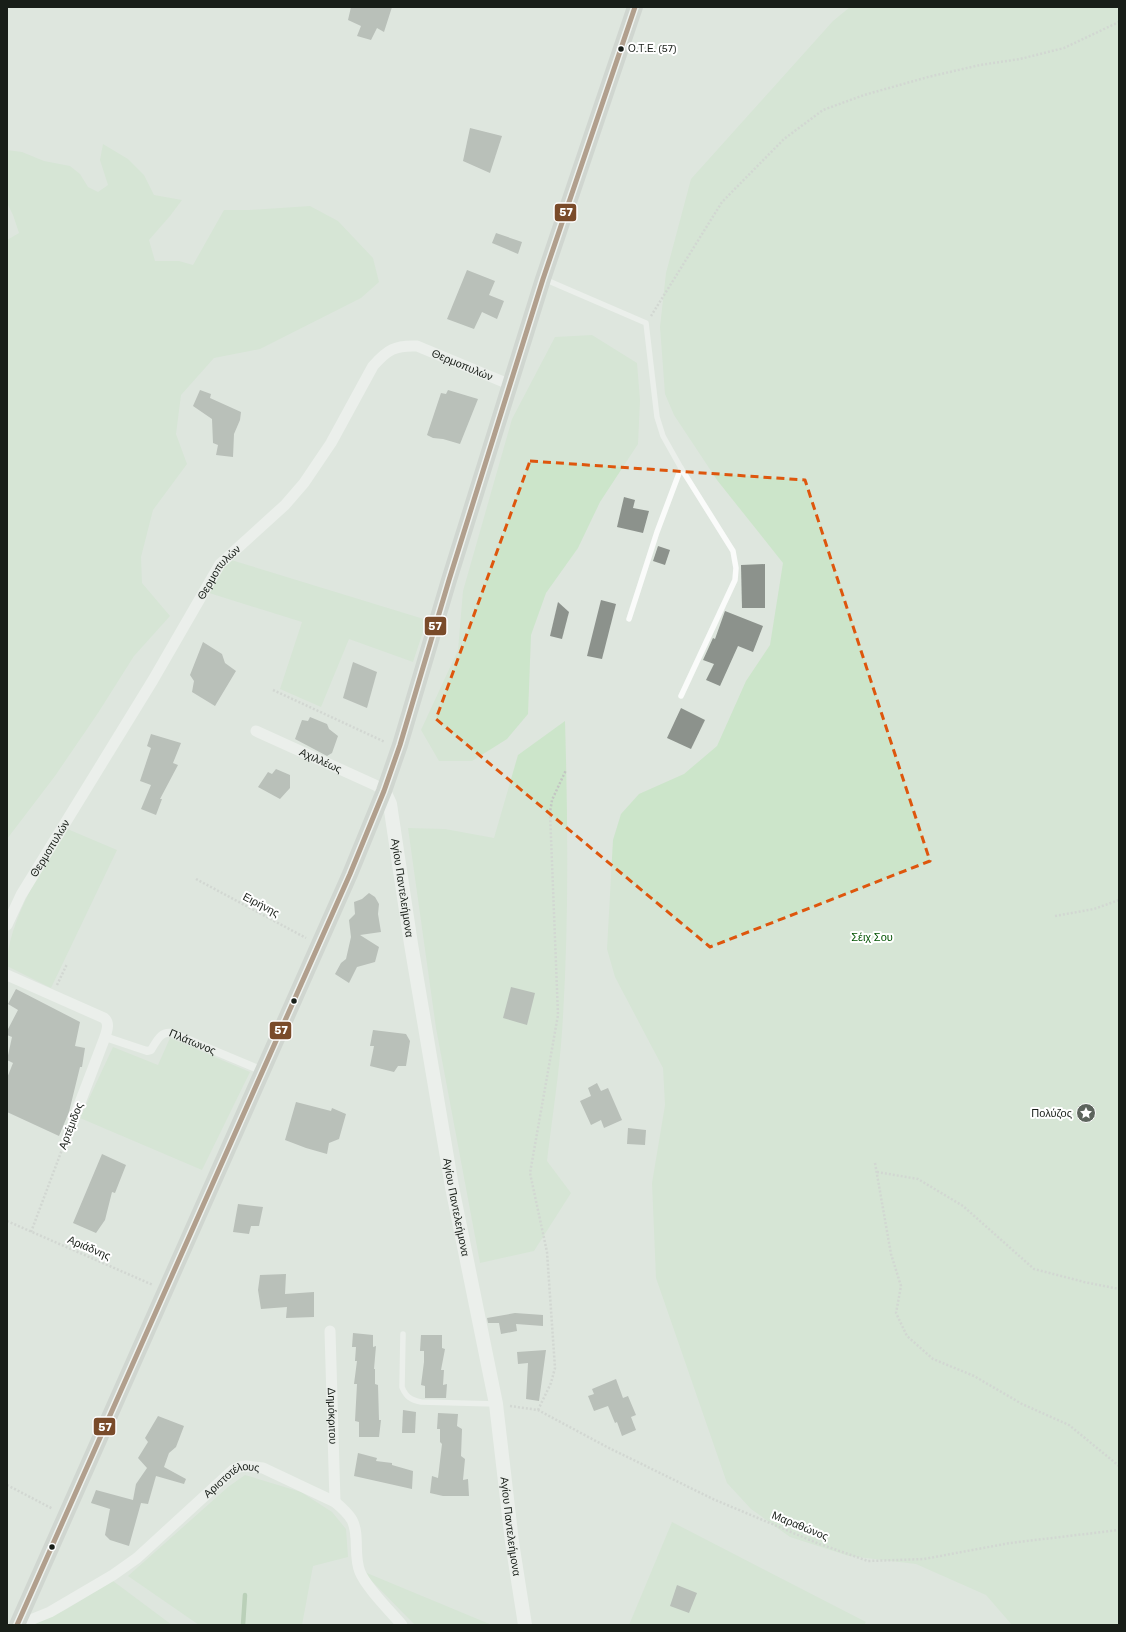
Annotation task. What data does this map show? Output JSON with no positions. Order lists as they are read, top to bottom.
{
  "streets": {
    "street": [
      "Θερμοπυλών",
      "Αχιλλέως",
      "Αγίου Παντελεήμονα",
      "Πλάτωνος",
      "Αρτέμιδος",
      "Δημόκριτου",
      "Αριστοτέλους"
    ],
    "path": ["Ειρήνης", "Αριάδνης", "Μαραθώνος"]
  },
  "crossings": [
    ["Αχιλλέως", "Αγίου Παντελεήμονα"],
    ["Αγίου Παντελεήμονα", "Μαραθώνος"],
    ["Πλάτωνος", "Αρτέμιδος"],
    ["Αρτέμιδος", "Αριάδνης"],
    ["Δημόκριτου", "Αριστοτέλους"]
  ],
  "parks": ["Σέιχ Σου"],
  "places": {
    "other": ["Ο.Τ.Ε. (57)"],
    "place": ["Πολύζος"]
  },
  "lines": ["transit line 57"]
}
